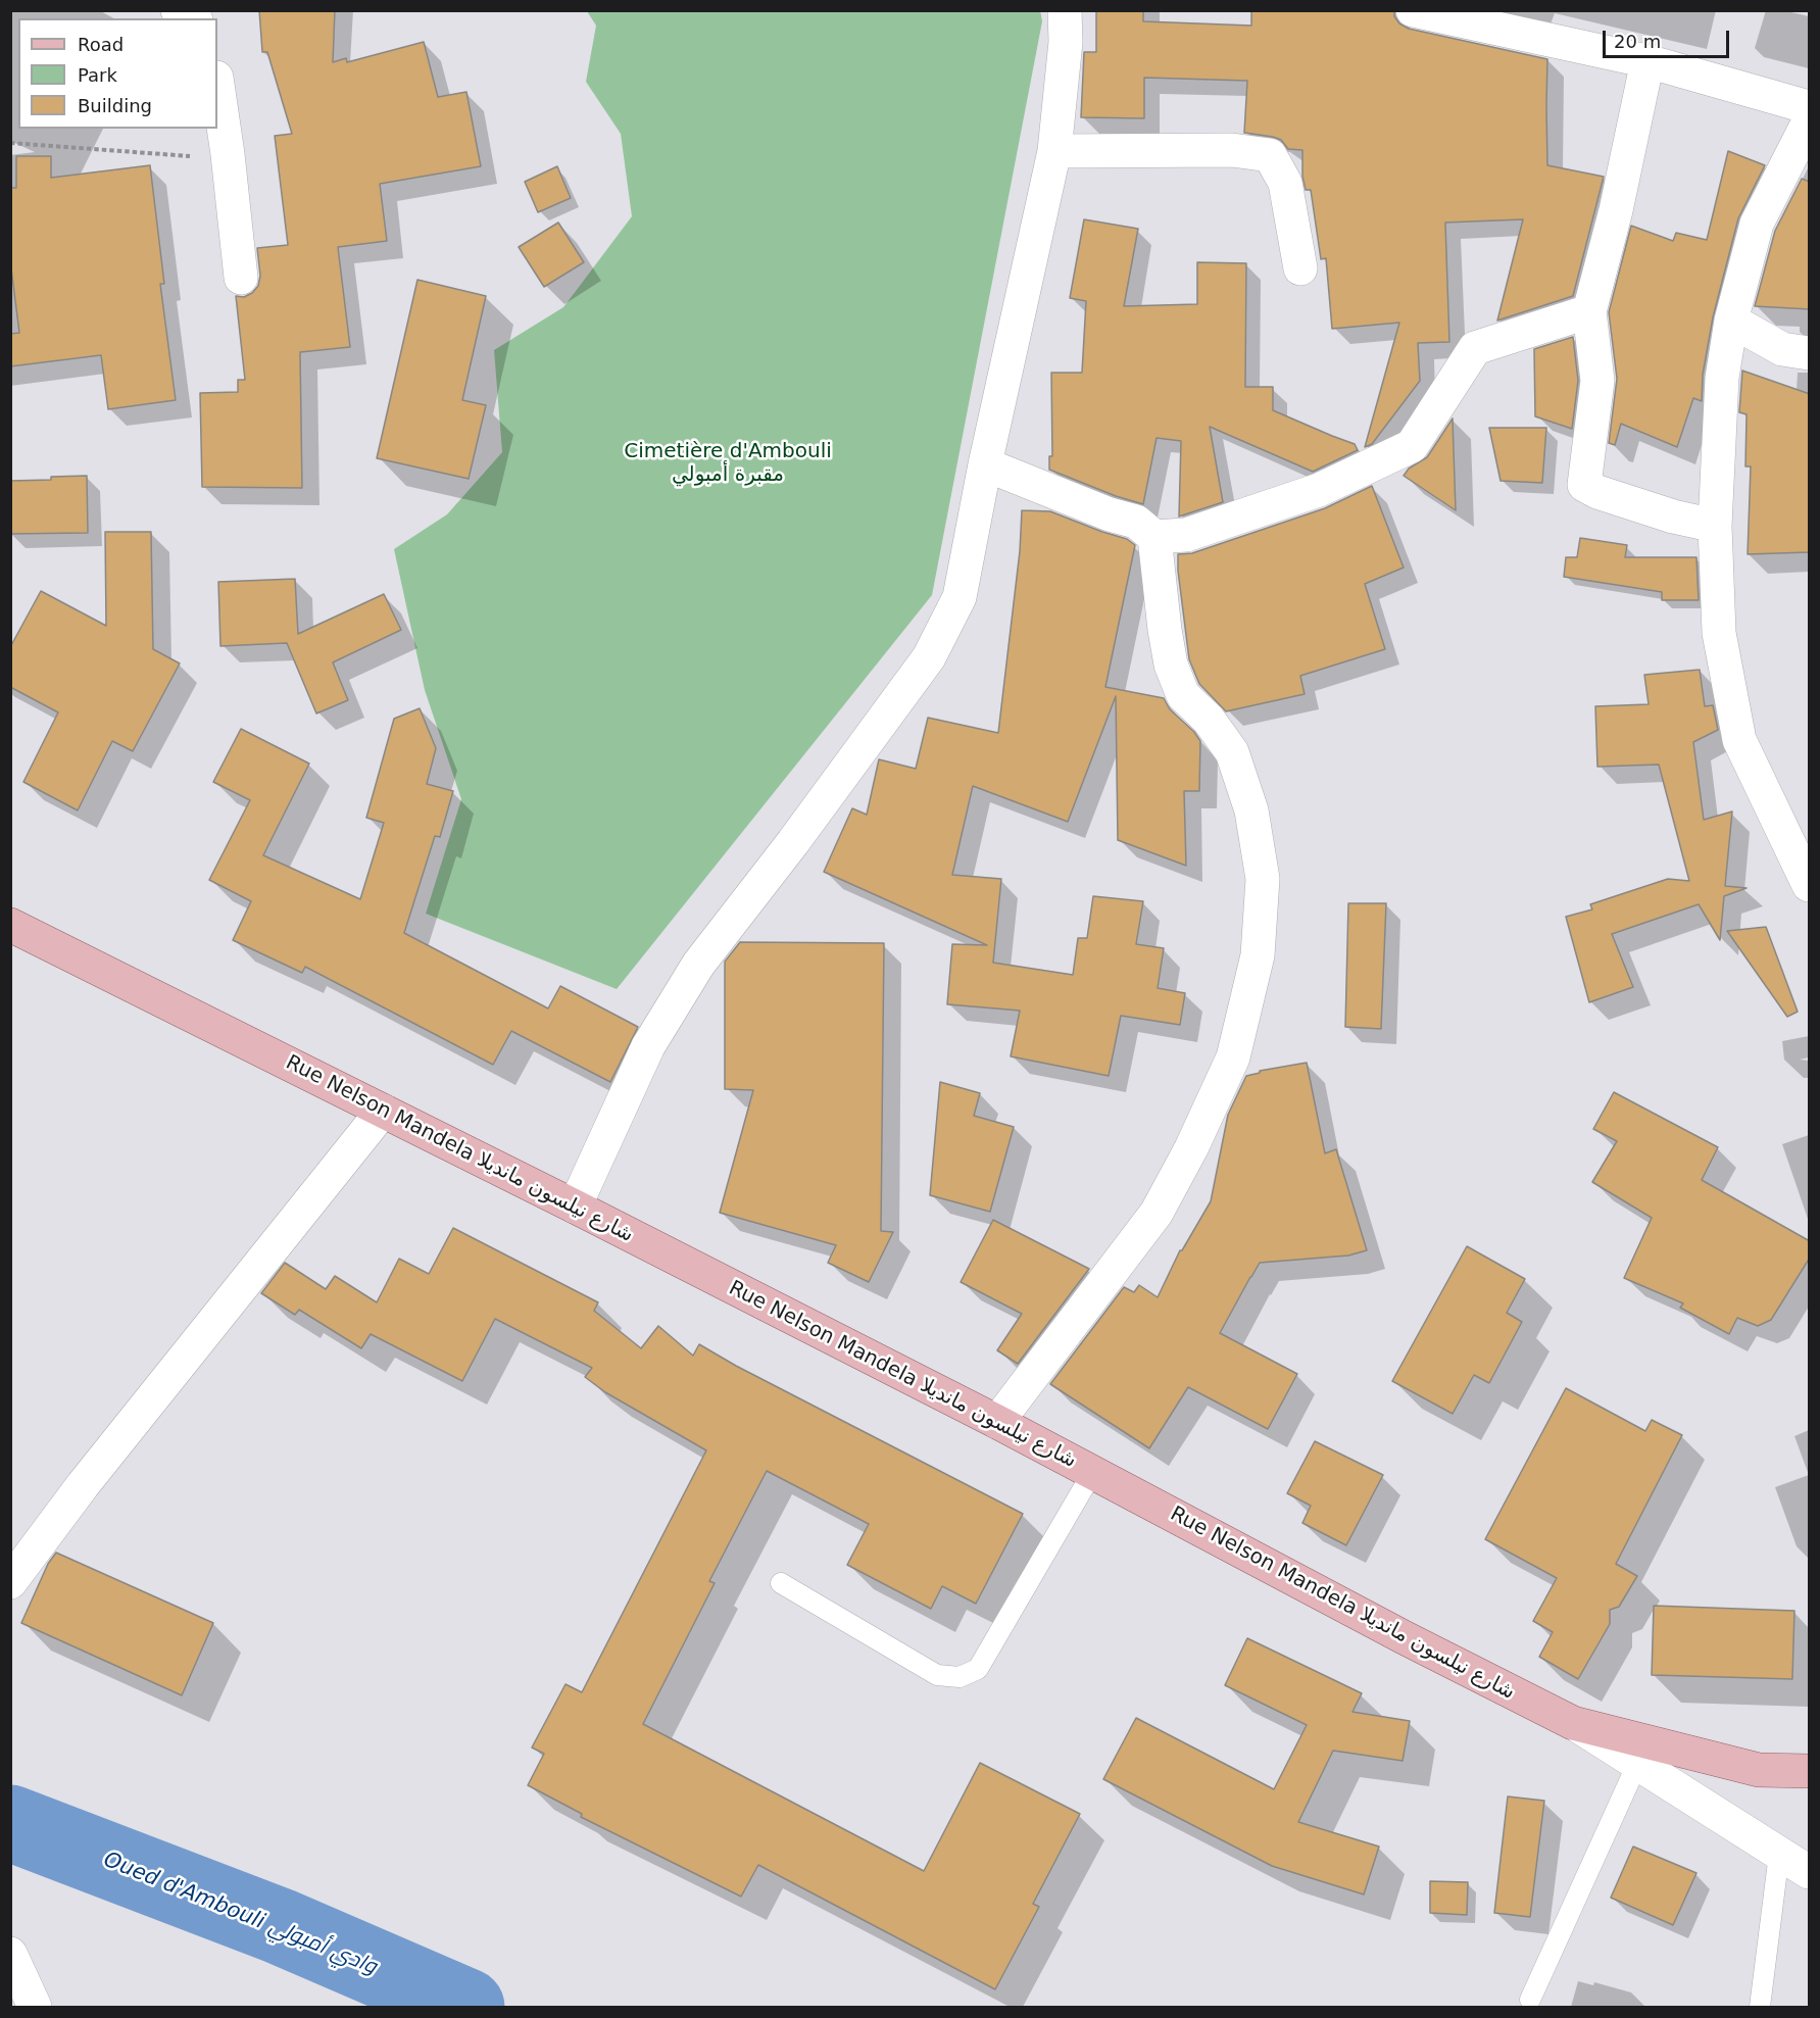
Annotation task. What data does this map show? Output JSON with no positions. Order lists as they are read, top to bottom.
{
  "streets": {
    "main road": ["Rue Nelson Mandela شارع نيلسون مانديلا"]
  },
  "water": ["Oued d'Ambouli وادي أمبولي"],
  "parks": ["Cimetière d'Ambouli مقبرة أمبولي"],
  "legend": ["Road", "Park", "Building"],
  "scale_bar": "20 m"
}
